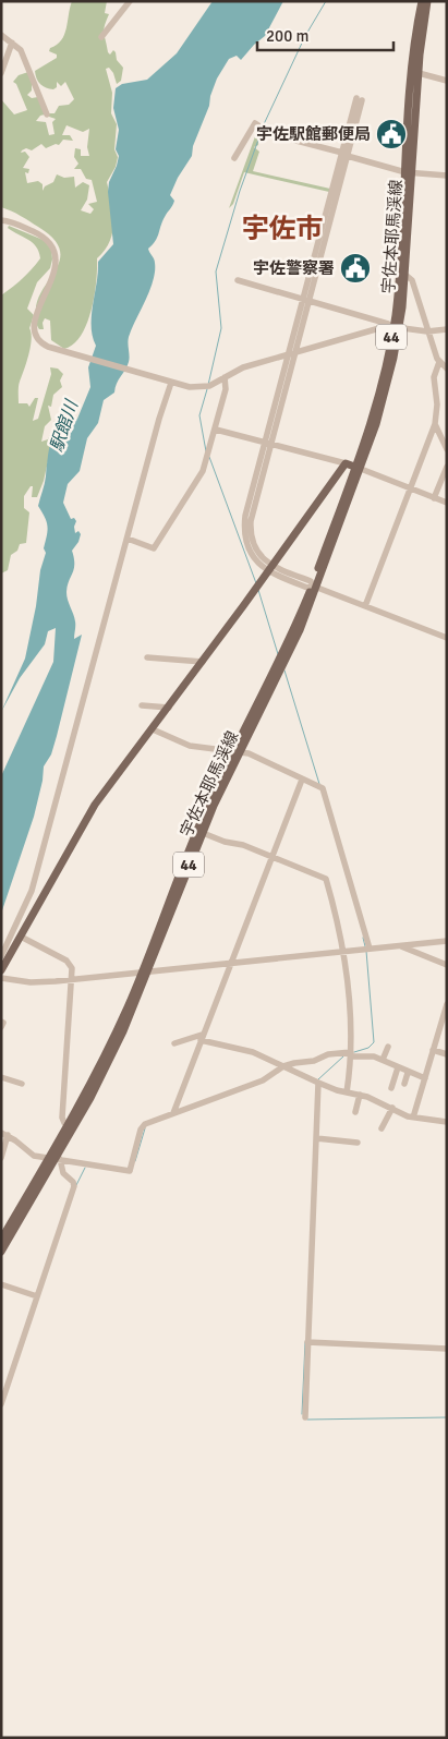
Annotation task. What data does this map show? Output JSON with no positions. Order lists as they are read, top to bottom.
{
  "streets": {
    "main road": ["宇佐本耶馬渓線", "44"]
  },
  "districts": ["宇佐市"],
  "water": ["駅館川"],
  "places": {
    "public building": ["宇佐駅館郵便局", "宇佐警察署"]
  },
  "scale_bar": "200 m"
}
